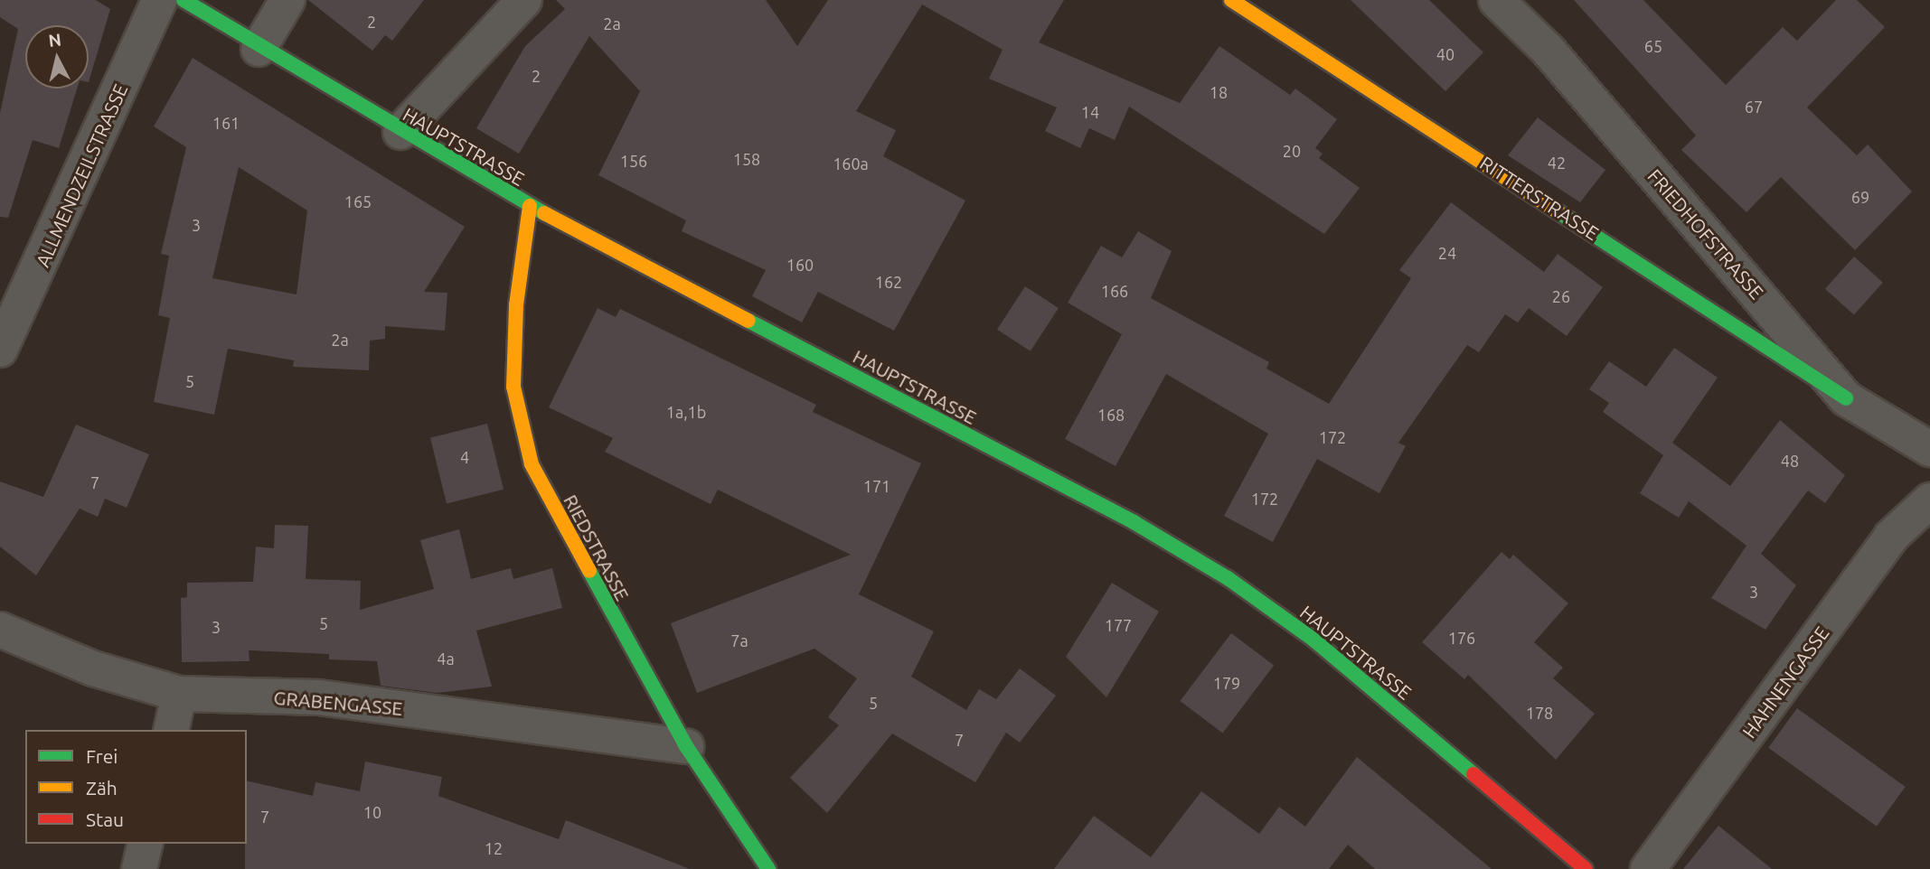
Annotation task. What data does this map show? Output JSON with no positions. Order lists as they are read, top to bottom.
{
  "streets": {
    "street": [
      "HAUPTSTRASSE",
      "ALLMENDZEILSTRASSE",
      "RITTERSTRASSE",
      "FRIEDHOFSTRASSE",
      "RIEDSTRASSE",
      "HAHNENGASSE",
      "GRABENGASSE"
    ]
  },
  "crossings": [
    ["HAUPTSTRASSE", "RIEDSTRASSE"],
    ["RITTERSTRASSE", "FRIEDHOFSTRASSE"],
    ["RIEDSTRASSE", "GRABENGASSE"]
  ],
  "house_numbers": [
    "2",
    "2a",
    "65",
    "40",
    "2",
    "18",
    "67",
    "14",
    "161",
    "20",
    "158",
    "156",
    "42",
    "160a",
    "69",
    "165",
    "3",
    "24",
    "160",
    "162",
    "166",
    "26",
    "2a",
    "5",
    "1a,1b",
    "168",
    "172",
    "4",
    "48",
    "7",
    "171",
    "172",
    "3",
    "5",
    "177",
    "3",
    "176",
    "7a",
    "4a",
    "179",
    "5",
    "178",
    "7",
    "10",
    "7",
    "12"
  ],
  "legend": ["Frei", "Zäh", "Stau"],
  "north": "top"
}
